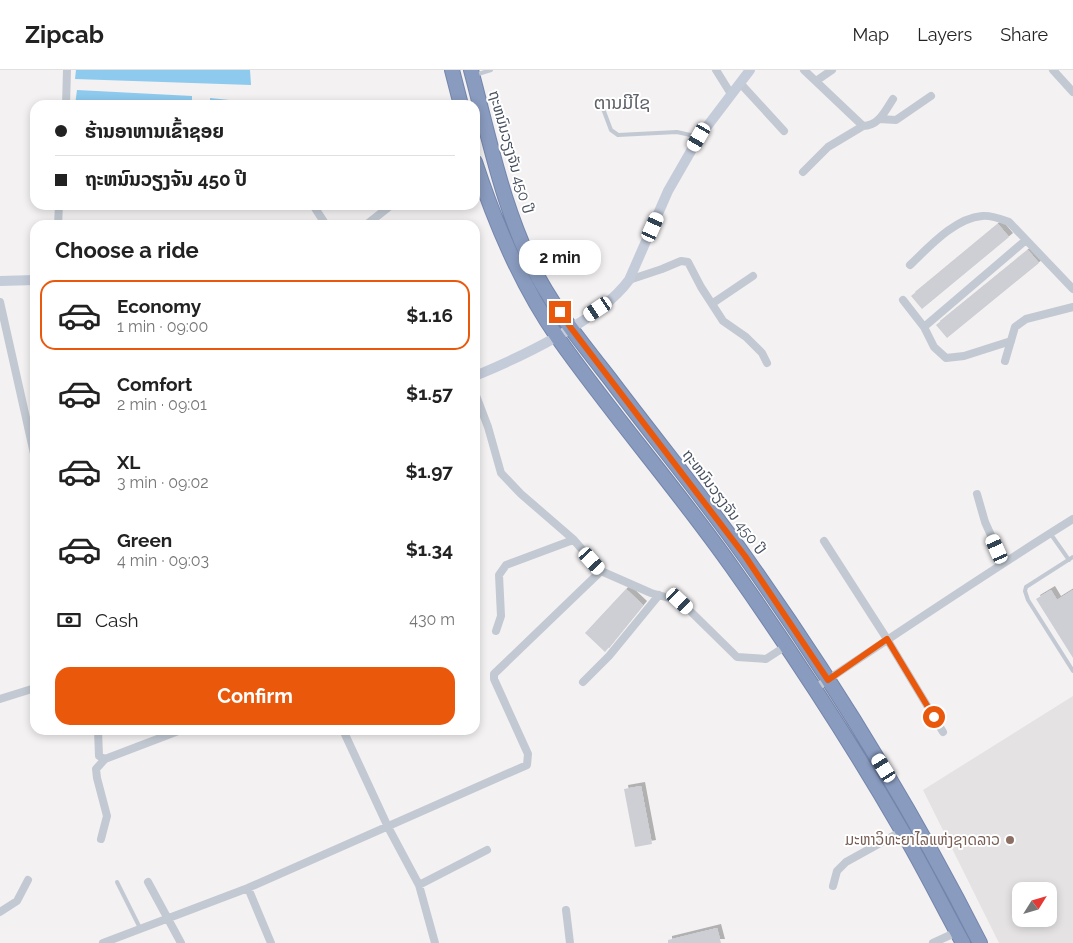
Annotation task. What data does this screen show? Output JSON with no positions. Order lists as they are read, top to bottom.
{
  "streets": {
    "highway": ["ຖະຫນົນວຽງຈັນ 450 ປີ"]
  },
  "districts": ["ຕານມີໄຊ"],
  "places": ["ມະຫາວິທະຍາໄລແຫ່ງຊາດລາວ"],
  "north": "top right",
  "page": {
    "header": "Zipcab",
    "nav": ["Map", "Layers", "Share"],
    "banner": ["ຮ້ານອາຫານເຂົ້າຊອຍ", "ຖະຫນົນວຽງຈັນ 450 ປີ"],
    "heading": "Choose a ride",
    "bubble": "2 min",
    "list": [
      {
        "name": "Economy",
        "note": "1 min · 09:00",
        "value": "$1.16"
      },
      {
        "name": "Comfort",
        "note": "2 min · 09:01",
        "value": "$1.57"
      },
      {
        "name": "XL",
        "note": "3 min · 09:02",
        "value": "$1.97"
      },
      {
        "name": "Green",
        "note": "4 min · 09:03",
        "value": "$1.34"
      }
    ],
    "pay": ["Cash", "430 m"],
    "buttons": "Confirm"
  }
}
